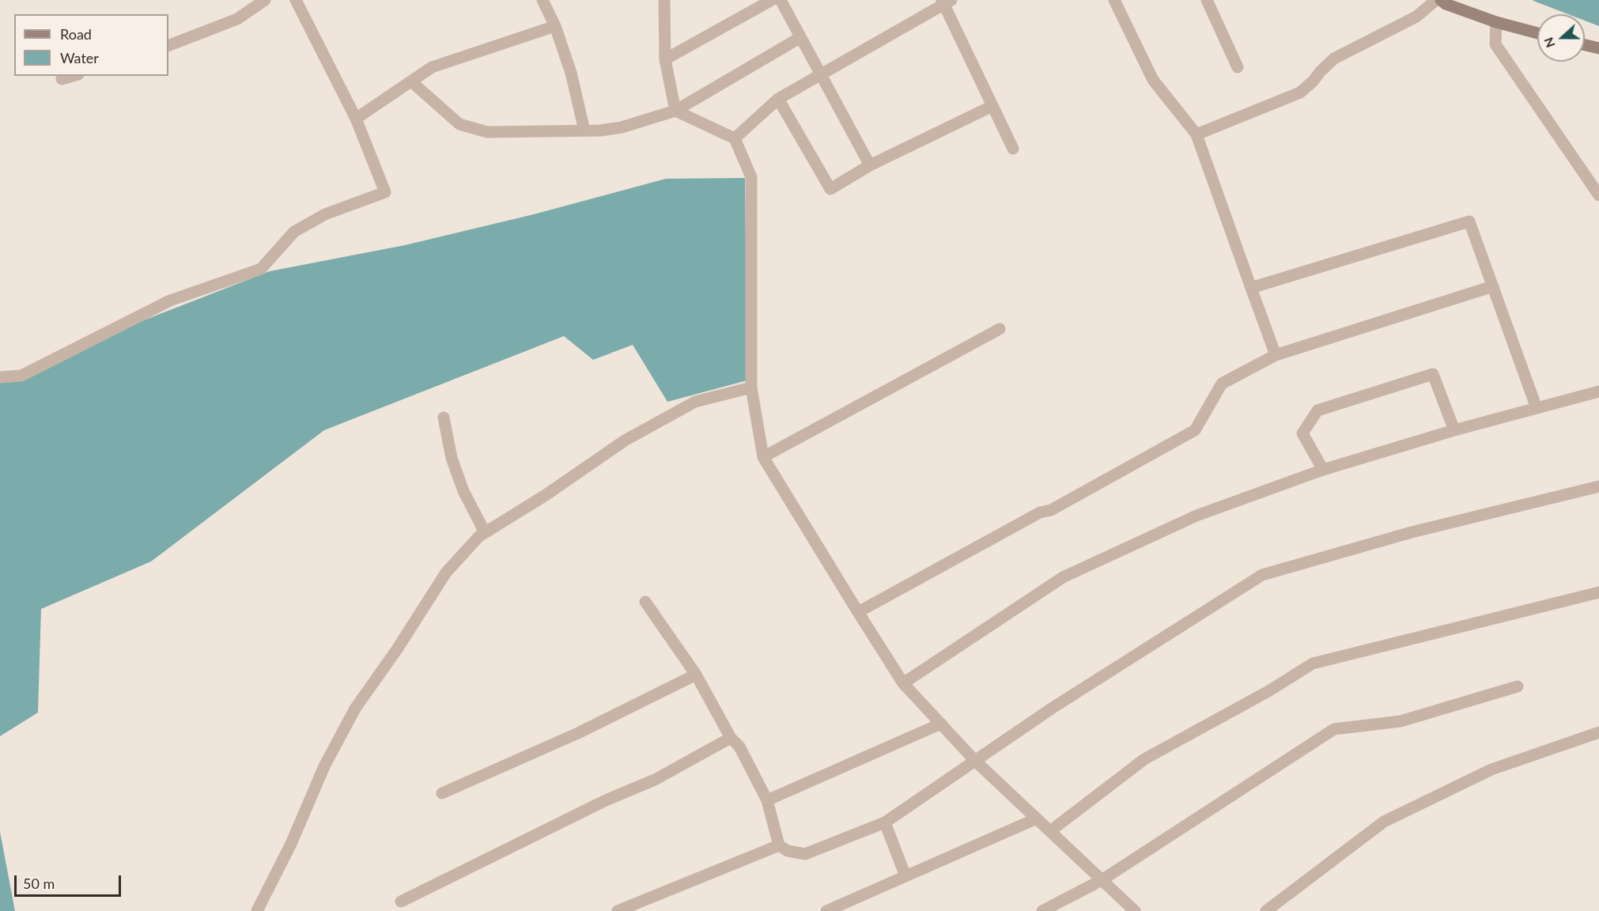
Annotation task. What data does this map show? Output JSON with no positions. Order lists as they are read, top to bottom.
{
  "legend": ["Road", "Water"],
  "scale_bar": "50 m",
  "north": "left"
}
